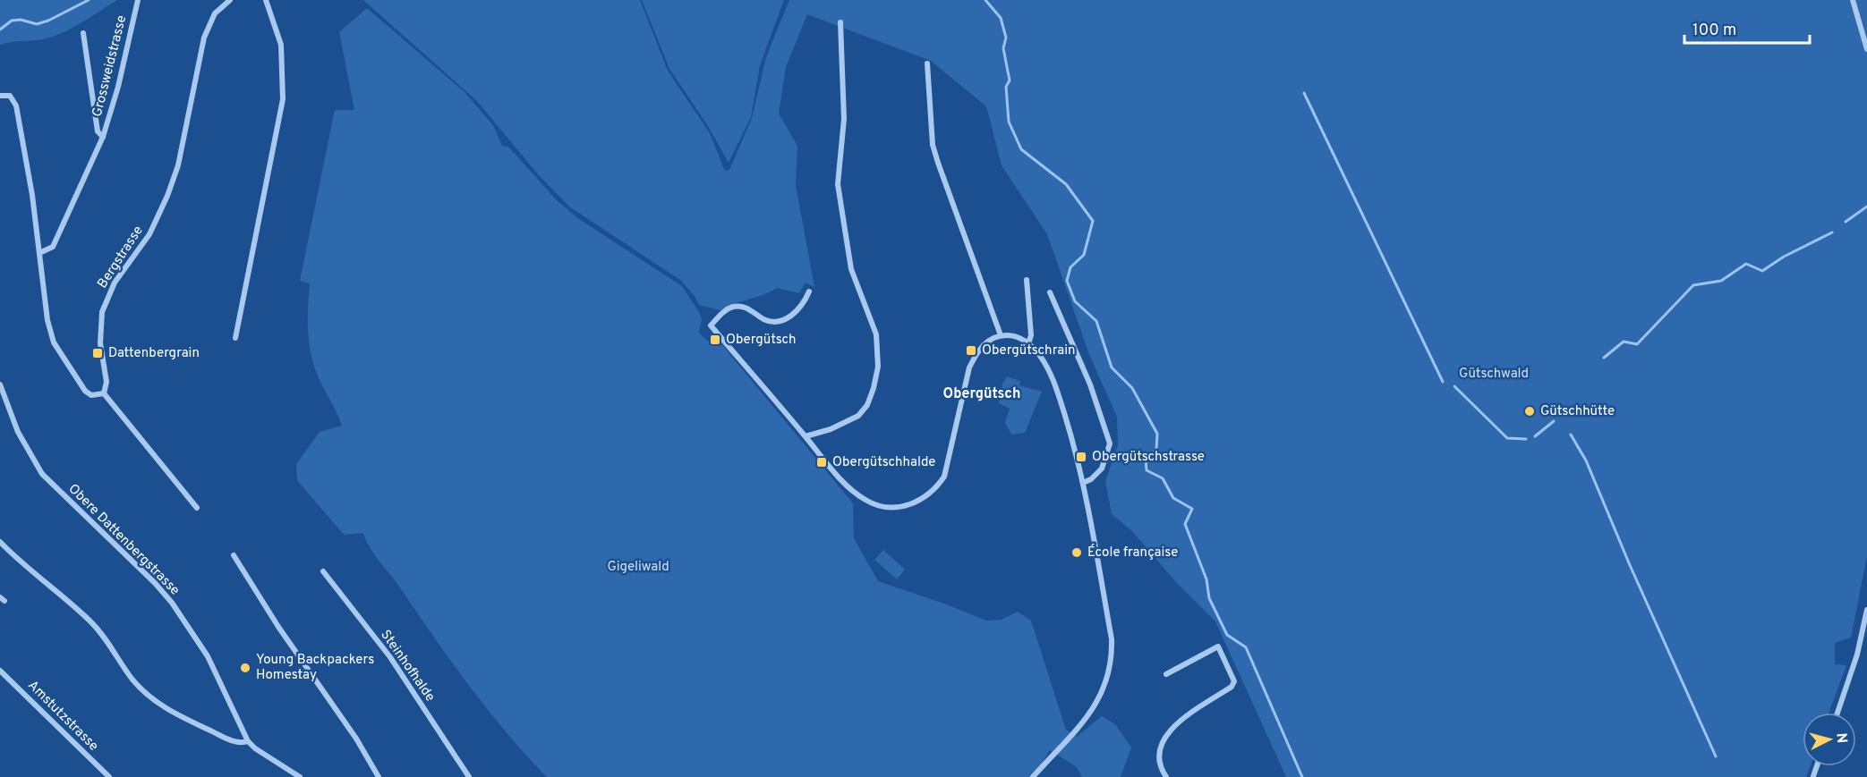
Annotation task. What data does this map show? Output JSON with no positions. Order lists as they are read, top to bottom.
{
  "streets": {
    "street": [
      "Grossweidstrasse",
      "Bergstrasse",
      "Obere Dattenbergstrasse",
      "Steinhofhalde",
      "Amstutzstrasse"
    ]
  },
  "districts": ["Obergütsch"],
  "parks": ["Gütschwald", "Gigeliwald"],
  "places": {
    "transit": [
      "Obergütsch",
      "Obergütschrain",
      "Dattenbergrain",
      "Obergütschstrasse",
      "Obergütschhalde"
    ],
    "other": ["Gütschhütte", "École française", "Young Backpackers Homestay"]
  },
  "scale_bar": "100 m",
  "north": "right"
}
